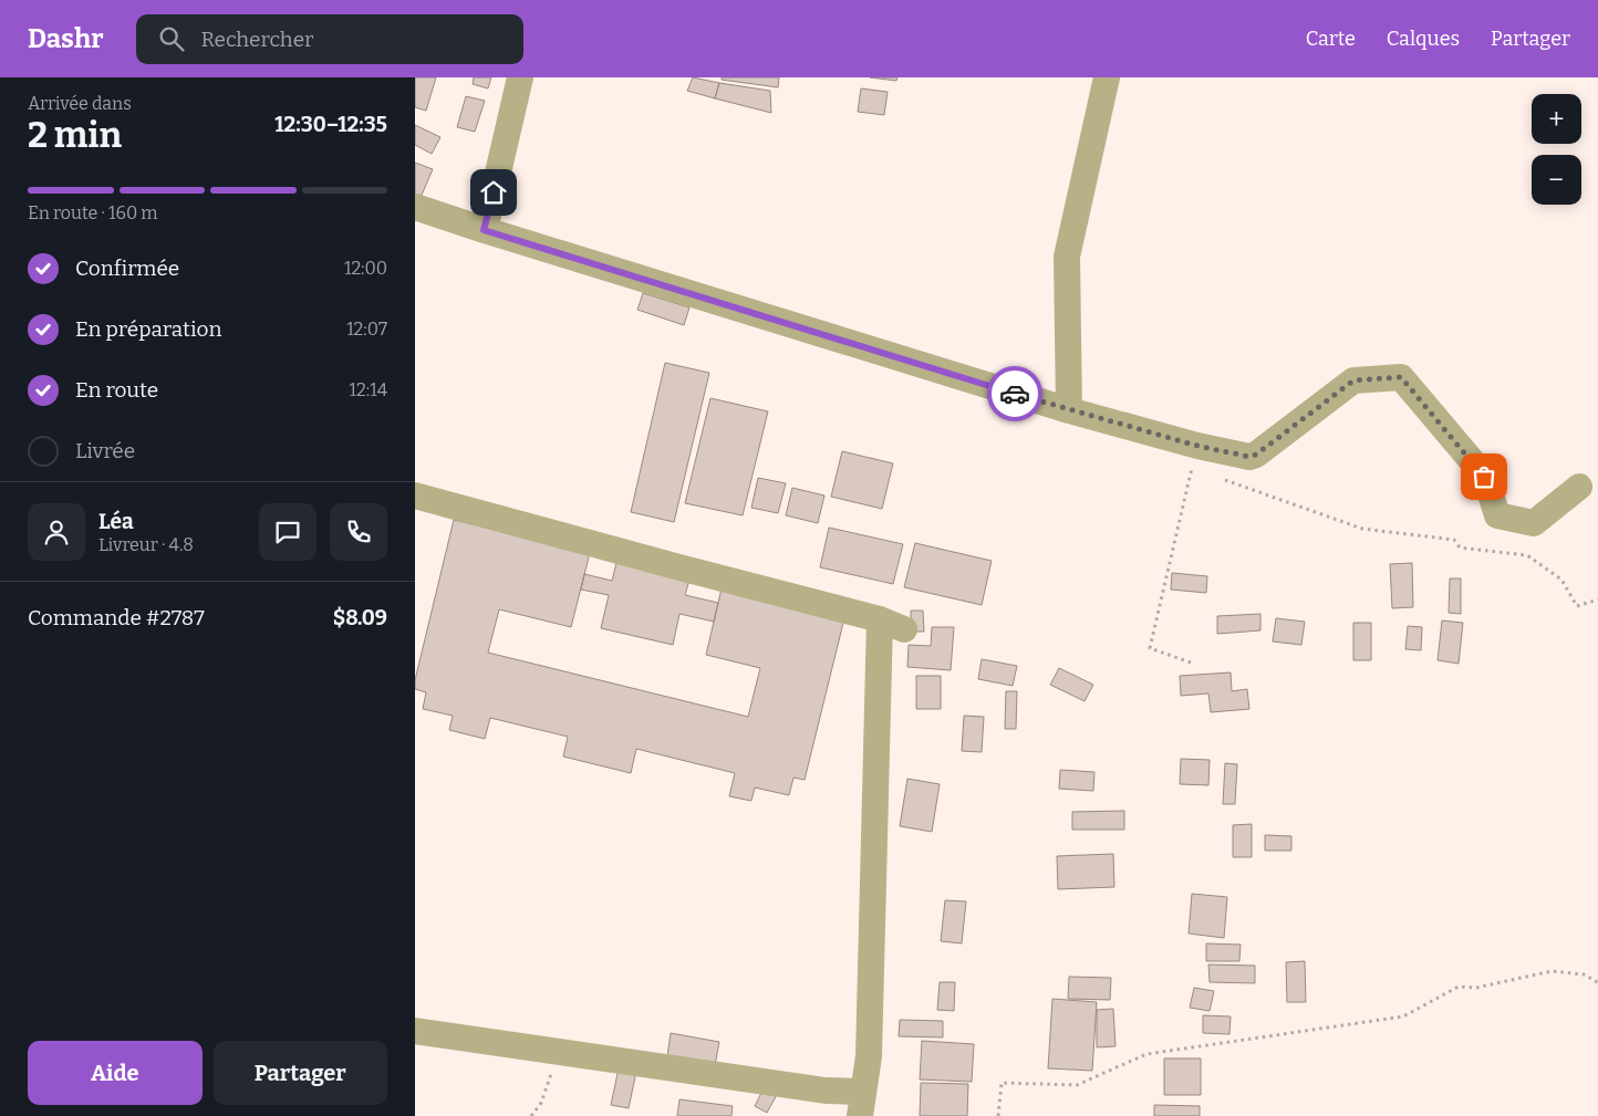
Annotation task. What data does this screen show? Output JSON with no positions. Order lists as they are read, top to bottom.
{
  "page": {
    "header": "Dashr",
    "search": "Rechercher",
    "nav": ["Carte", "Calques", "Partager"],
    "heading": ["2 min", "Arrivée dans", "12:30–12:35"],
    "panel": [
      "Léa",
      "Livreur · 4.8",
      "Commande #2787",
      "$8.09"
    ],
    "map_buttons": ["+", "−"],
    "bar": "En route · 160 m",
    "list": [
      ["Confirmée", "12:00"],
      ["En préparation", "12:07"],
      ["En route", "12:14"],
      "Livrée"
    ],
    "buttons": ["Aide", "Partager"]
  }
}
